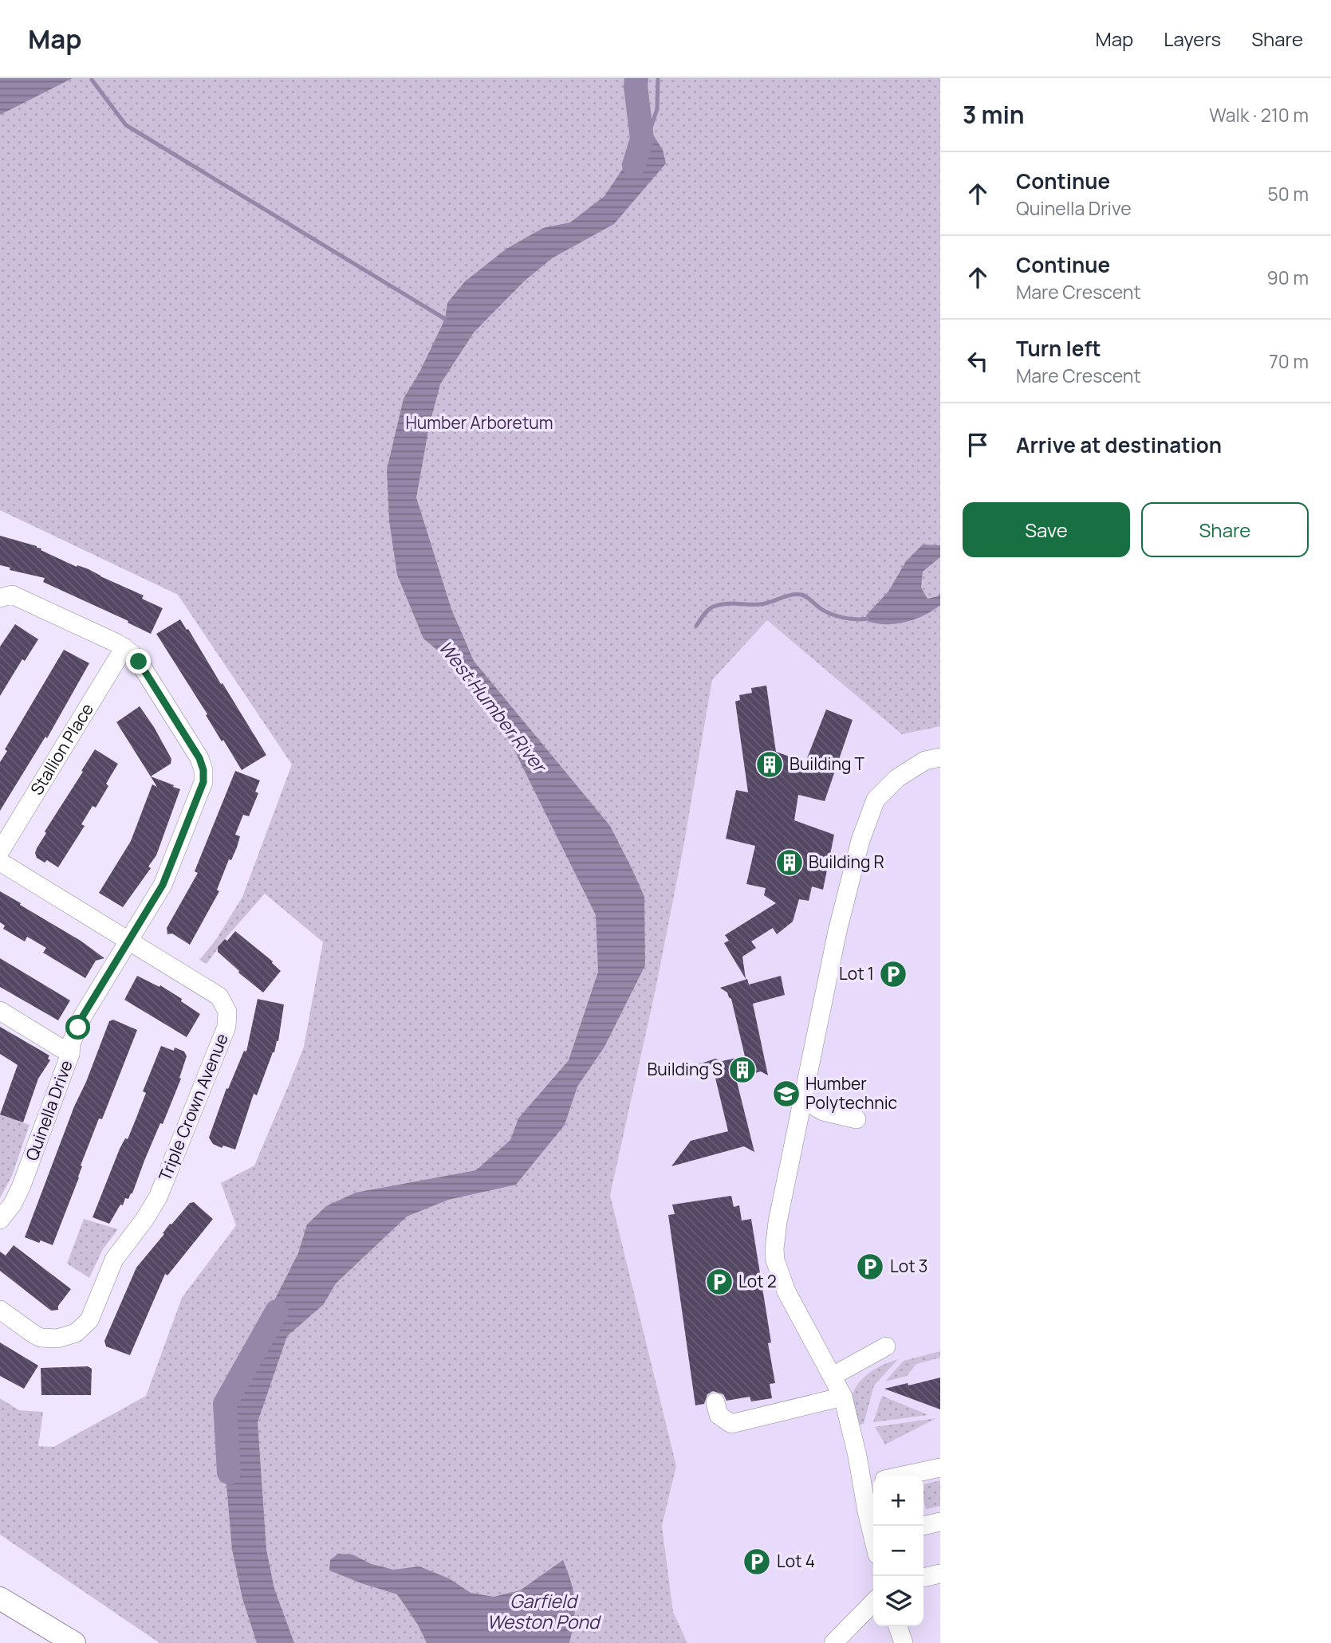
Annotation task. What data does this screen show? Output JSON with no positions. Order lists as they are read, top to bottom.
{
  "streets": {
    "street": ["Stallion Place", "Triple Crown Avenue", "Quinella Drive"]
  },
  "crossings": [
    ["Stallion Place", "Quinella Drive"],
    ["Triple Crown Avenue", "Quinella Drive"]
  ],
  "water": ["West Humber River", "Garfield Weston Pond"],
  "parks": ["Humber Arboretum"],
  "places": {
    "building": ["Building T", "Building R", "Building S"],
    "parking": [
      "Lot 1",
      "Lot 3",
      "Lot 2",
      "Lot 4"
    ],
    "school or university": ["Humber Polytechnic"]
  },
  "page": {
    "header": "Map",
    "nav": ["Map", "Layers", "Share"],
    "heading": ["3 min", "Walk · 210 m"],
    "list": [
      ["Continue", "Quinella Drive", "50 m"],
      ["Continue", "Mare Crescent", "90 m"],
      ["Turn left", "Mare Crescent", "70 m"],
      "Arrive at destination"
    ],
    "buttons": ["Save", "Share"],
    "map_buttons": ["+", "−"]
  }
}
